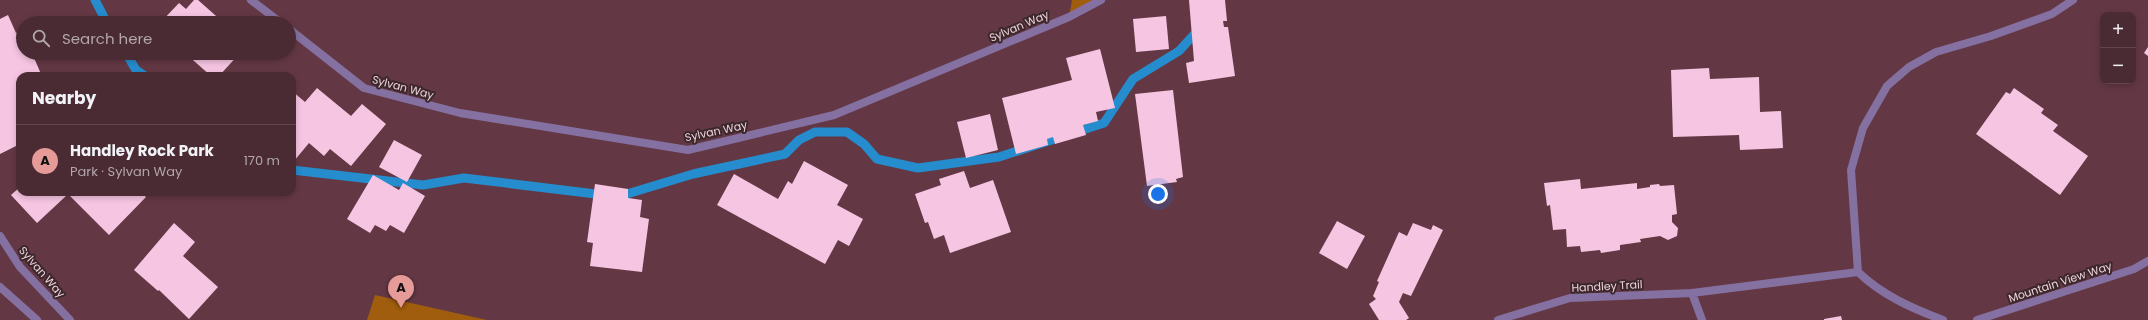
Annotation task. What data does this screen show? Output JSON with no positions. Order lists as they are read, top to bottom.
{
  "streets": {
    "street": ["Sylvan Way", "Mountain View Way", "Handley Trail"]
  },
  "page": {
    "map_buttons": ["+", "−"],
    "search": "Search here",
    "heading": "Nearby",
    "list": [
      {
        "mark": "A",
        "name": "Handley Rock Park",
        "note": "Park · Sylvan Way",
        "value": "170 m"
      }
    ],
    "pins": "A"
  }
}
